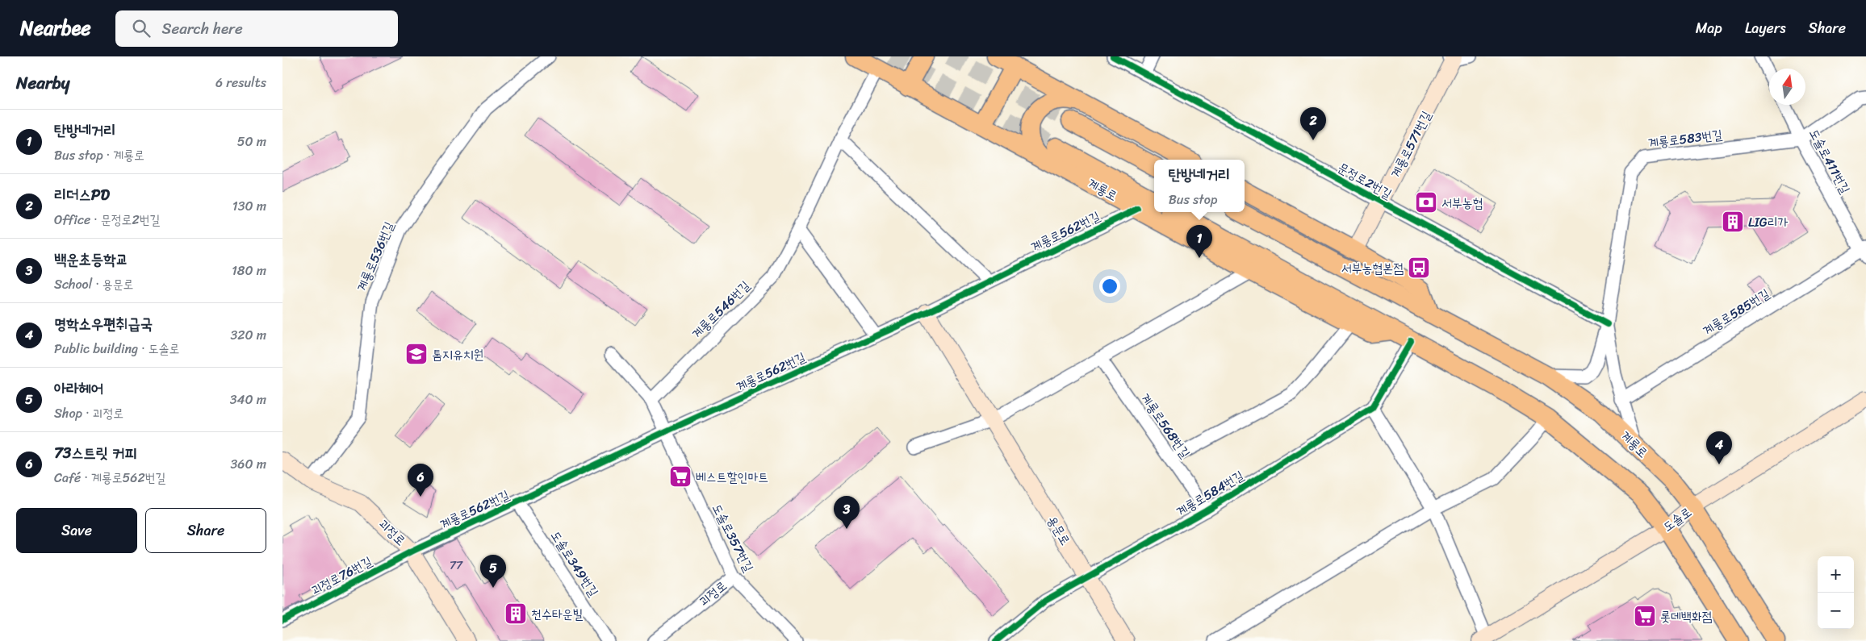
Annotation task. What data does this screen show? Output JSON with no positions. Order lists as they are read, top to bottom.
{
  "streets": {
    "main road": ["계룡로"],
    "street": [
      "계룡로583번길",
      "계룡로571번길",
      "도솔로411번길",
      "문정로2번길",
      "계룡로562번길",
      "계룡로536번길",
      "계룡로546번길",
      "계룡로585번길",
      "계룡로568번길",
      "계룡로584번길",
      "도솔로",
      "용문로",
      "괴정로",
      "도솔로357번길",
      "도솔로349번길",
      "괴정로76번길"
    ]
  },
  "crossings": [
    ["계룡로583번길", "도솔로411번길"],
    ["계룡로583번길", "문정로2번길"],
    ["계룡로583번길", "계룡로"],
    ["계룡로583번길", "계룡로585번길"],
    ["계룡로571번길", "문정로2번길"],
    ["도솔로411번길", "계룡로585번길"],
    ["계룡로", "계룡로562번길"],
    ["계룡로", "계룡로546번길"],
    ["계룡로", "도솔로"],
    ["계룡로562번길", "용문로"],
    ["계룡로562번길", "괴정로"],
    ["계룡로562번길", "도솔로357번길"],
    ["계룡로562번길", "도솔로349번길"],
    ["계룡로562번길", "괴정로76번길"],
    ["계룡로536번길", "괴정로"],
    ["계룡로568번길", "계룡로584번길"],
    ["계룡로584번길", "도솔로"],
    ["계룡로584번길", "용문로"],
    ["괴정로", "도솔로357번길"],
    ["괴정로", "괴정로76번길"]
  ],
  "places": {
    "bank": ["서부농협"],
    "building": ["LIG리가", "천수타운빌"],
    "bus stop": ["서부농협본점"],
    "school or university": ["톰지유치원"],
    "supermarket": ["베스트할인마트", "롯데백화점"]
  },
  "house_numbers": ["77"],
  "north": "top",
  "page": {
    "header": "Nearbee",
    "search": "Search here",
    "nav": ["Map", "Layers", "Share"],
    "heading": ["Nearby", "6 results"],
    "pins": [
      "2",
      "1",
      "4",
      "6",
      "3",
      "5"
    ],
    "list": [
      {
        "mark": "1",
        "name": "탄방네거리",
        "note": "Bus stop · 계룡로",
        "value": "50 m"
      },
      {
        "mark": "2",
        "name": "리더스PD",
        "note": "Office · 문정로2번길",
        "value": "130 m"
      },
      {
        "mark": "3",
        "name": "백운초등학교",
        "note": "School · 용문로",
        "value": "180 m"
      },
      {
        "mark": "4",
        "name": "명학소우편취급국",
        "note": "Public building · 도솔로",
        "value": "320 m"
      },
      {
        "mark": "5",
        "name": "아라헤어",
        "note": "Shop · 괴정로",
        "value": "340 m"
      },
      {
        "mark": "6",
        "name": "73스트릿 커피",
        "note": "Café · 계룡로562번길",
        "value": "360 m"
      }
    ],
    "popup": ["탄방네거리", "Bus stop"],
    "buttons": ["Save", "Share"],
    "map_buttons": ["+", "−"]
  }
}
